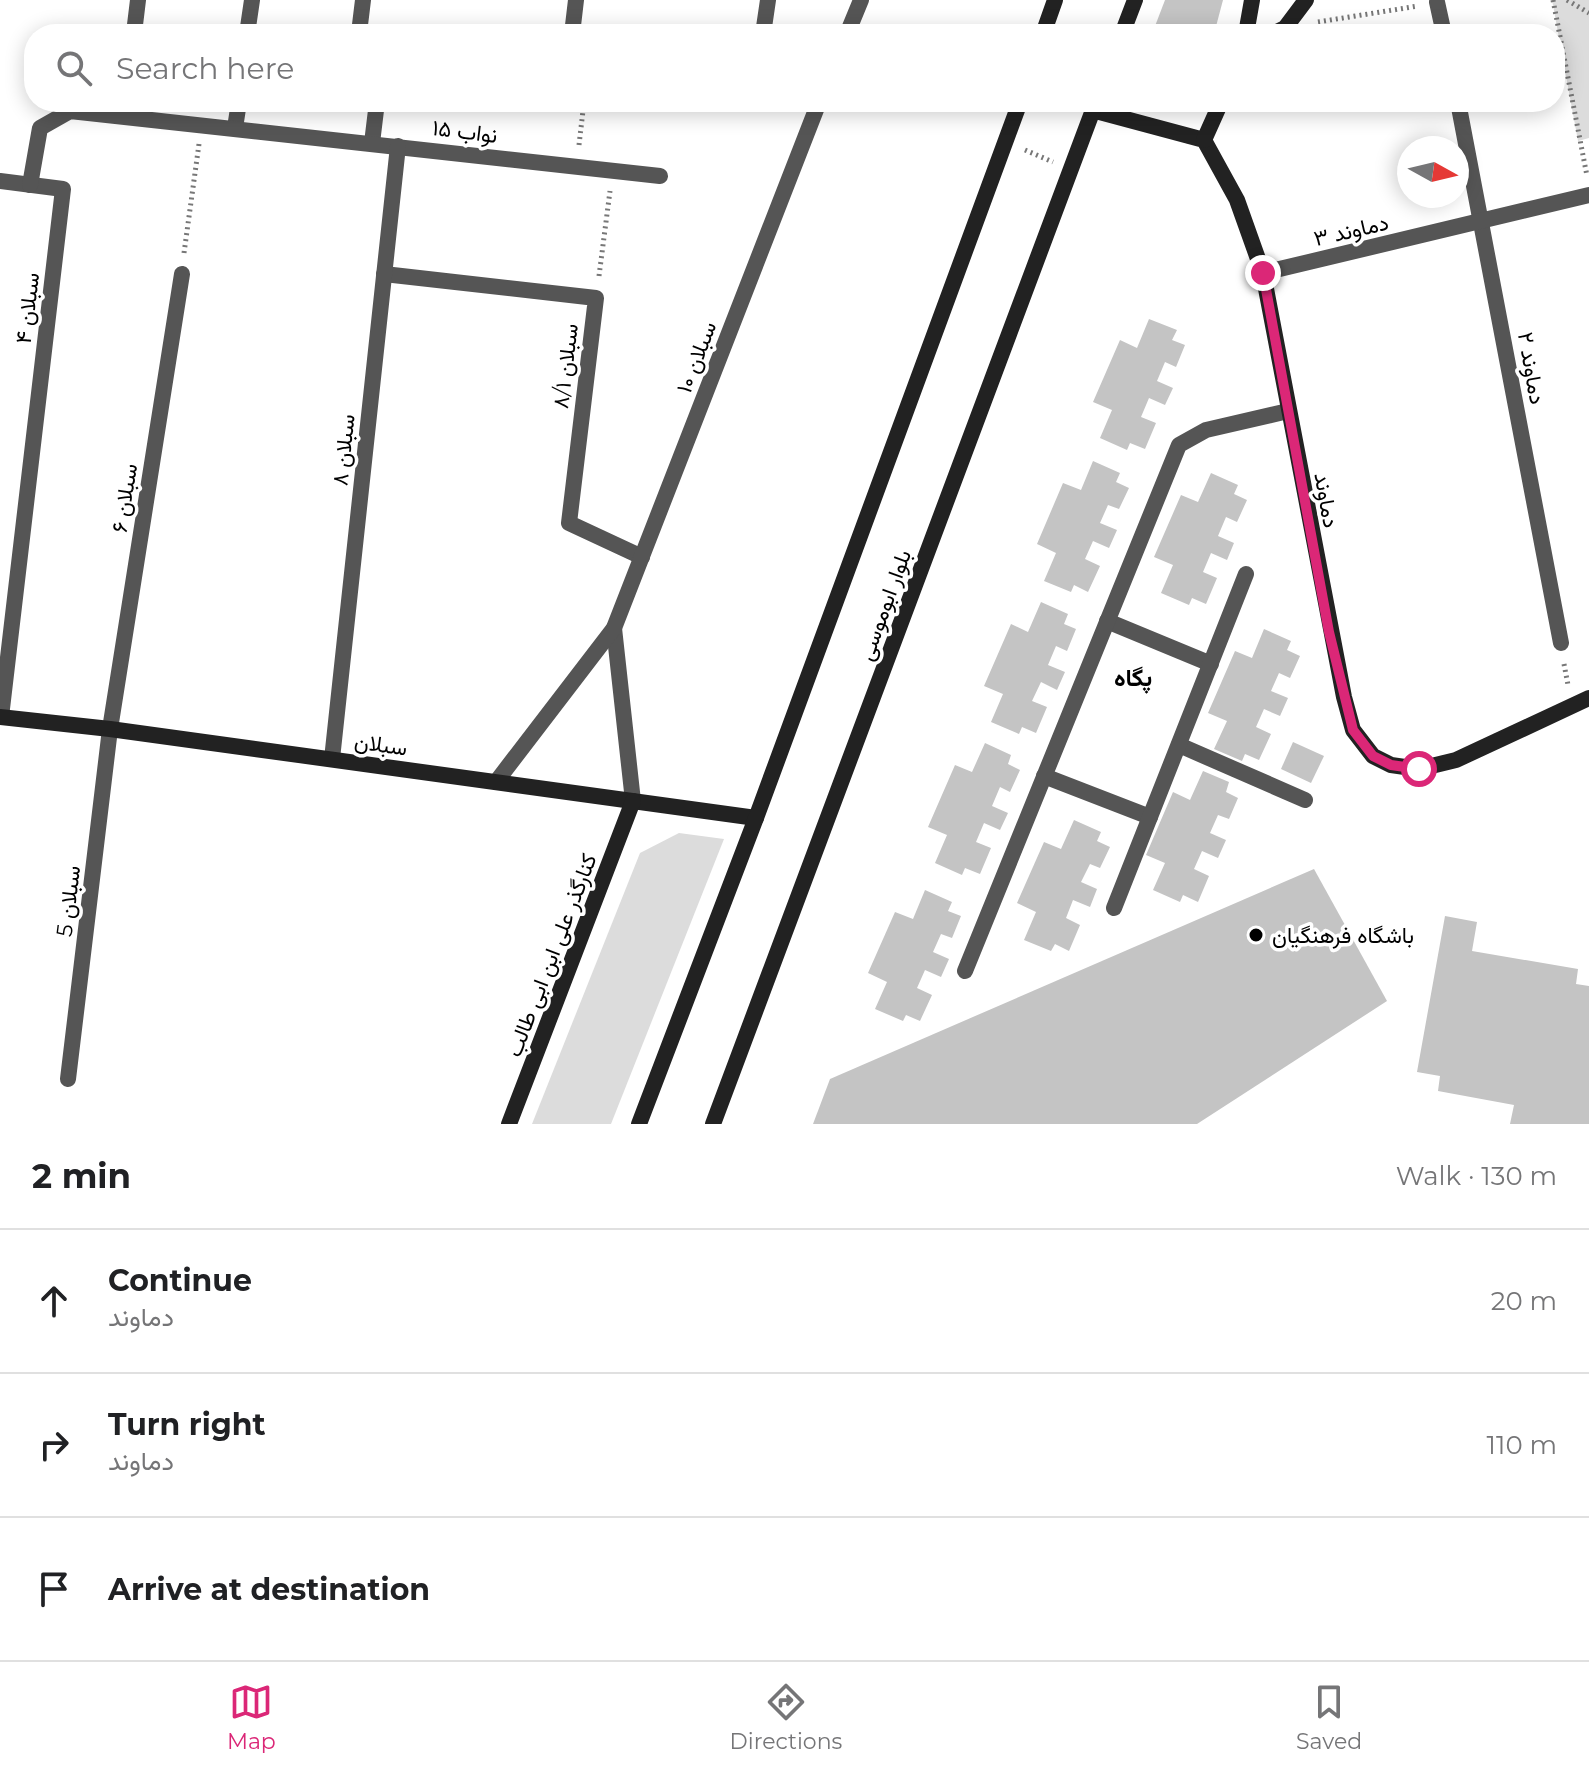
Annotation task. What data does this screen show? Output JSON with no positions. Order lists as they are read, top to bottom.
{
  "streets": {
    "main road": [
      "دماوند",
      "بلوار ابوموسی",
      "سبلان",
      "کنارگذر علی ابن ابی طالب"
    ],
    "street": [
      "نواب ۱۵",
      "دماوند ۳",
      "سبلان ۴",
      "سبلان ۱۰",
      "سبلان ۸/۱",
      "دماوند ۲",
      "سبلان ۸",
      "سبلان ۶",
      "سبلان 5"
    ]
  },
  "crossings": [
    ["نواب ۱۵", "سبلان ۴"],
    ["نواب ۱۵", "سبلان ۸"],
    ["دماوند ۳", "دماوند ۲"],
    ["دماوند ۳", "دماوند"],
    ["سبلان ۴", "سبلان"],
    ["سبلان ۱۰", "سبلان ۸/۱"],
    ["سبلان ۱۰", "سبلان"],
    ["سبلان ۱۰", "کنارگذر علی ابن ابی طالب"],
    ["سبلان ۸/۱", "سبلان ۸"],
    ["سبلان ۸", "سبلان"],
    ["سبلان ۶", "سبلان"],
    ["سبلان ۶", "سبلان 5"],
    ["بلوار ابوموسی", "سبلان"],
    ["سبلان", "سبلان 5"],
    ["سبلان", "کنارگذر علی ابن ابی طالب"]
  ],
  "districts": ["پگاه"],
  "places": ["باشگاه فرهنگیان"],
  "north": "right",
  "page": {
    "search": "Search here",
    "heading": ["2 min", "Walk · 130 m"],
    "list": [
      ["Continue", "دماوند", "20 m"],
      ["Turn right", "دماوند", "110 m"],
      "Arrive at destination"
    ],
    "nav": ["Map", "Directions", "Saved"]
  }
}
